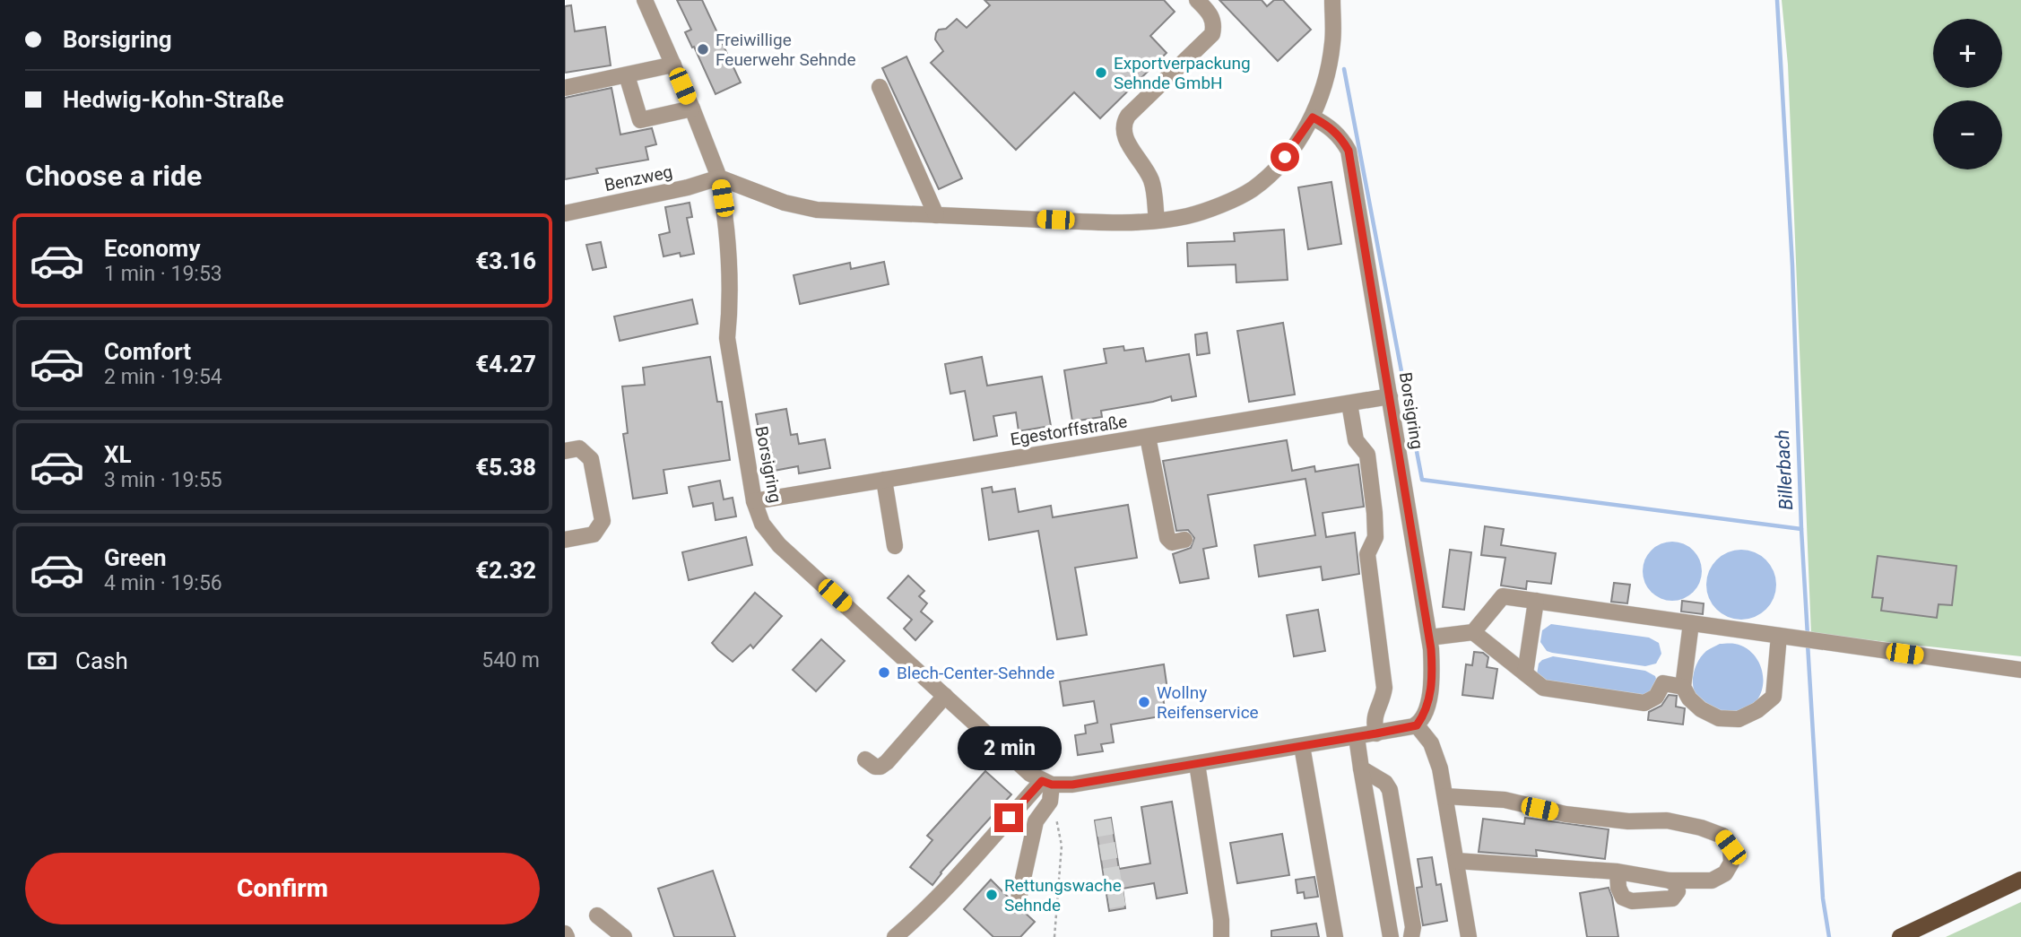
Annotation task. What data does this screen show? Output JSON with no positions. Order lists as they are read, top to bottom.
{
  "streets": {
    "street": ["Benzweg", "Borsigring", "Egestorffstraße"]
  },
  "crossings": [
    ["Benzweg", "Borsigring"],
    ["Borsigring", "Egestorffstraße"]
  ],
  "water": ["Billerbach"],
  "places": [
    "Freiwillige Feuerwehr Sehnde",
    "Exportverpackung Sehnde GmbH",
    "Blech-Center-Sehnde",
    "Wollny Reifenservice",
    "Rettungswache Sehnde"
  ],
  "page": {
    "banner": ["Borsigring", "Hedwig-Kohn-Straße"],
    "map_buttons": ["+", "−"],
    "heading": "Choose a ride",
    "list": [
      {
        "name": "Economy",
        "note": "1 min · 19:53",
        "value": "€3.16"
      },
      {
        "name": "Comfort",
        "note": "2 min · 19:54",
        "value": "€4.27"
      },
      {
        "name": "XL",
        "note": "3 min · 19:55",
        "value": "€5.38"
      },
      {
        "name": "Green",
        "note": "4 min · 19:56",
        "value": "€2.32"
      }
    ],
    "pay": ["Cash", "540 m"],
    "bubble": "2 min",
    "buttons": "Confirm"
  }
}
